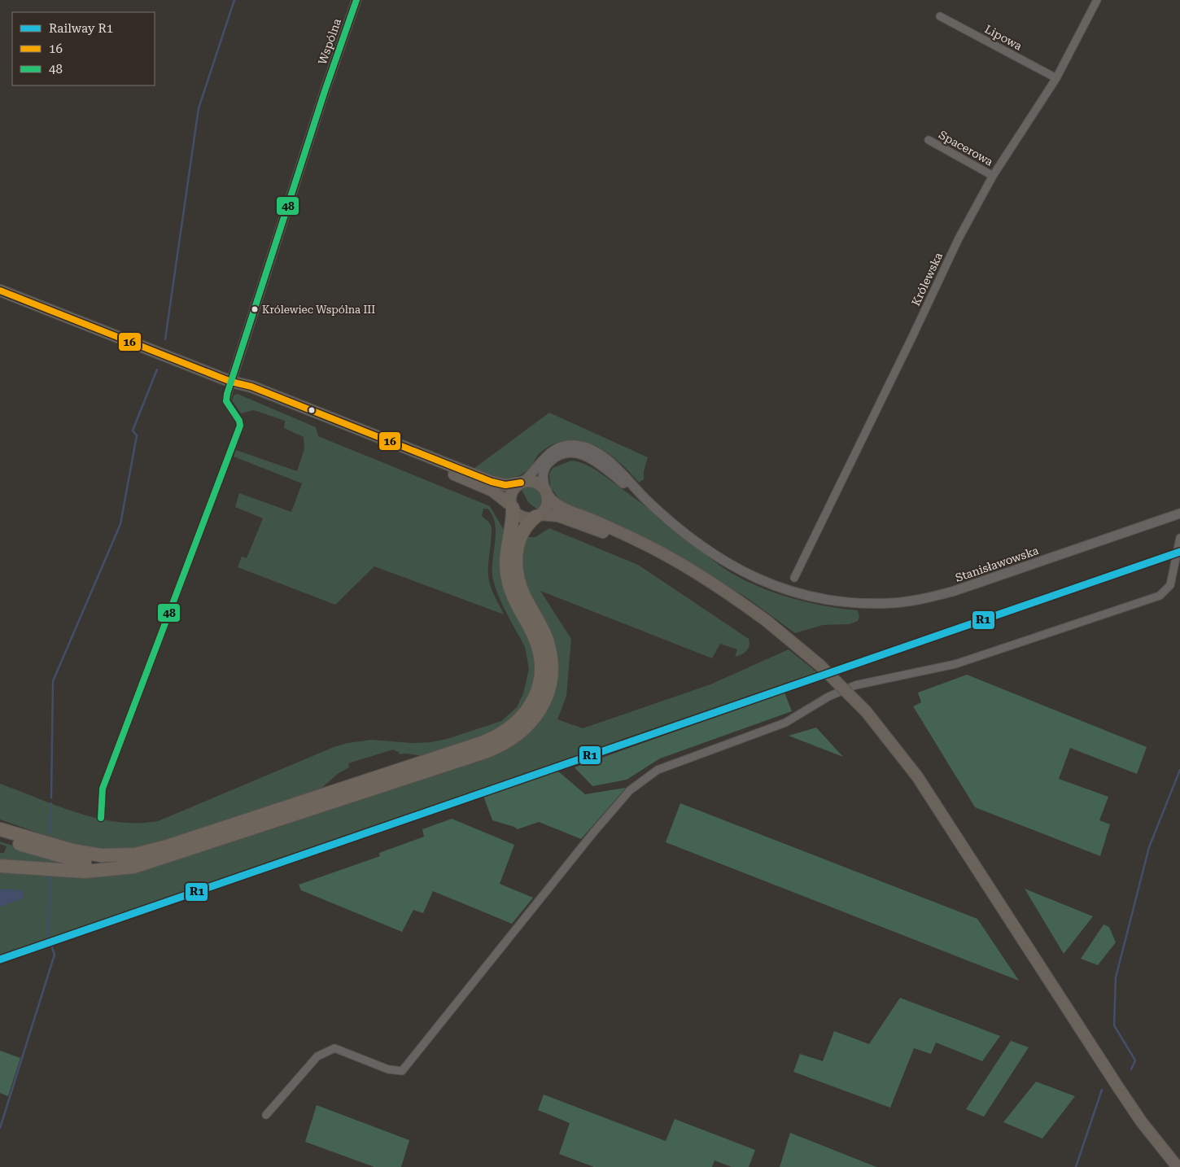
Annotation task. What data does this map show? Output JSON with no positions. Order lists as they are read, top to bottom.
{
  "streets": {
    "street": [
      "Lipowa",
      "Wspólna",
      "Spacerowa",
      "Królewska",
      "Stanisławowska"
    ]
  },
  "crossings": [
    ["Lipowa", "Królewska"],
    ["Spacerowa", "Królewska"]
  ],
  "places": ["Królewiec Wspólna III"],
  "lines": ["transit line 48", "transit line 16", "rail line R1"],
  "legend": ["Railway R1", "16", "48"]
}
